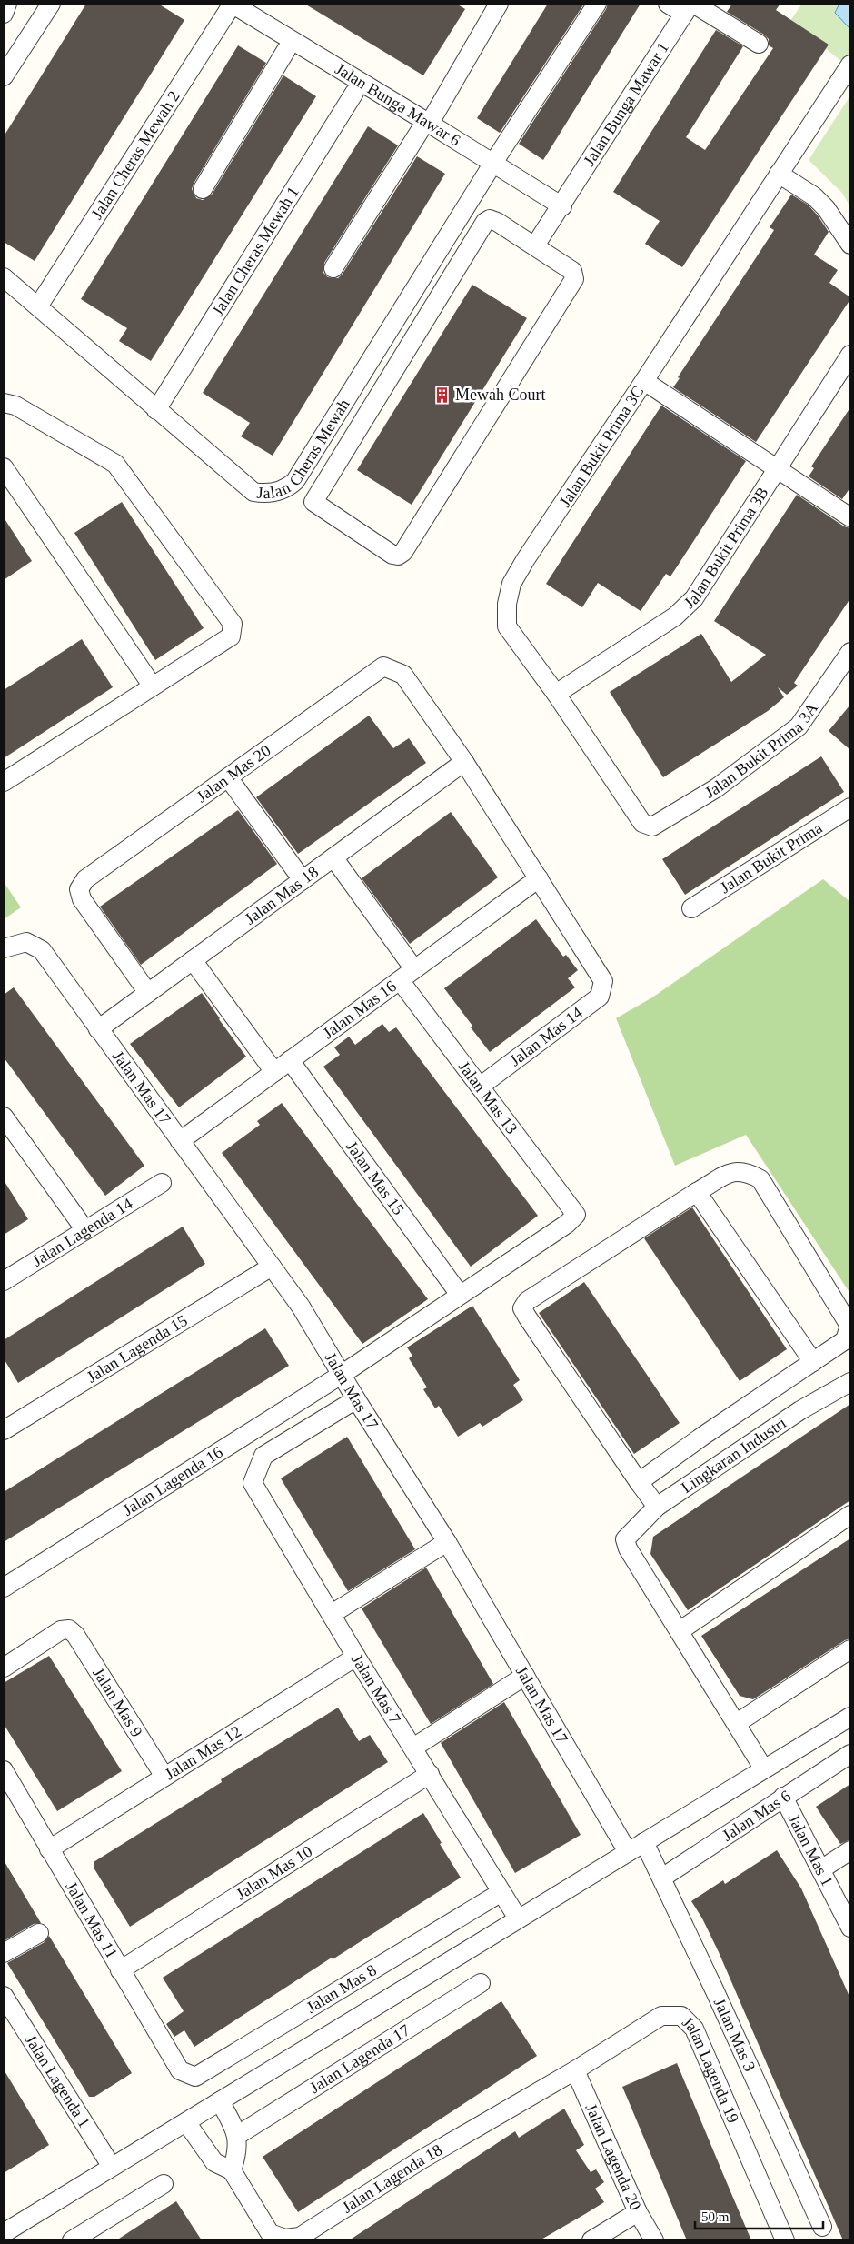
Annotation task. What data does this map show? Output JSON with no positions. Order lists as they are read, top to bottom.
{
  "streets": {
    "street": [
      "Jalan Bunga Mawar 6",
      "Jalan Bunga Mawar 1",
      "Jalan Cheras Mewah 2",
      "Jalan Cheras Mewah 1",
      "Jalan Cheras Mewah",
      "Jalan Bukit Prima 3C",
      "Jalan Bukit Prima 3B",
      "Jalan Bukit Prima 3A",
      "Jalan Mas 20",
      "Jalan Bukit Prima",
      "Jalan Mas 18",
      "Jalan Mas 16",
      "Jalan Mas 14",
      "Jalan Mas 17",
      "Jalan Mas 13",
      "Jalan Mas 15",
      "Jalan Lagenda 14",
      "Jalan Lagenda 15",
      "Lingkaran Industri",
      "Jalan Lagenda 16",
      "Jalan Mas 7",
      "Jalan Mas 9",
      "Jalan Mas 12",
      "Jalan Mas 6",
      "Jalan Mas 1",
      "Jalan Mas 10",
      "Jalan Mas 11",
      "Jalan Mas 8",
      "Jalan Mas 3",
      "Jalan Lagenda 17",
      "Jalan Lagenda 19",
      "Jalan Lagenda 1",
      "Jalan Lagenda 20",
      "Jalan Lagenda 18"
    ]
  },
  "crossings": [
    ["Jalan Bunga Mawar 6", "Jalan Bunga Mawar 1"],
    ["Jalan Bunga Mawar 6", "Jalan Cheras Mewah 2"],
    ["Jalan Bunga Mawar 6", "Jalan Cheras Mewah"],
    ["Jalan Cheras Mewah 2", "Jalan Cheras Mewah"],
    ["Jalan Cheras Mewah 1", "Jalan Cheras Mewah"],
    ["Jalan Bukit Prima 3C", "Jalan Bukit Prima 3B"],
    ["Jalan Bukit Prima 3C", "Jalan Bukit Prima 3A"],
    ["Jalan Mas 20", "Jalan Mas 18"],
    ["Jalan Mas 18", "Jalan Mas 17"],
    ["Jalan Mas 16", "Jalan Mas 14"],
    ["Jalan Mas 16", "Jalan Mas 17"],
    ["Jalan Mas 16", "Jalan Mas 13"],
    ["Jalan Mas 16", "Jalan Mas 15"],
    ["Jalan Mas 14", "Jalan Mas 13"],
    ["Jalan Mas 17", "Jalan Lagenda 15"],
    ["Jalan Mas 17", "Jalan Lagenda 16"],
    ["Jalan Mas 17", "Jalan Mas 7"],
    ["Jalan Mas 13", "Jalan Lagenda 16"],
    ["Jalan Mas 15", "Jalan Lagenda 16"],
    ["Jalan Mas 7", "Jalan Mas 12"],
    ["Jalan Mas 7", "Jalan Mas 10"],
    ["Jalan Mas 7", "Jalan Mas 8"],
    ["Jalan Mas 9", "Jalan Mas 12"],
    ["Jalan Mas 12", "Jalan Mas 11"],
    ["Jalan Mas 6", "Jalan Mas 1"],
    ["Jalan Mas 6", "Jalan Mas 3"],
    ["Jalan Mas 10", "Jalan Mas 11"],
    ["Jalan Mas 11", "Jalan Mas 8"],
    ["Jalan Lagenda 19", "Jalan Lagenda 20"],
    ["Jalan Lagenda 19", "Jalan Lagenda 18"],
    ["Jalan Lagenda 20", "Jalan Lagenda 18"]
  ],
  "places": {
    "building": ["Mewah Court"]
  },
  "scale_bar": "50 m"
}
